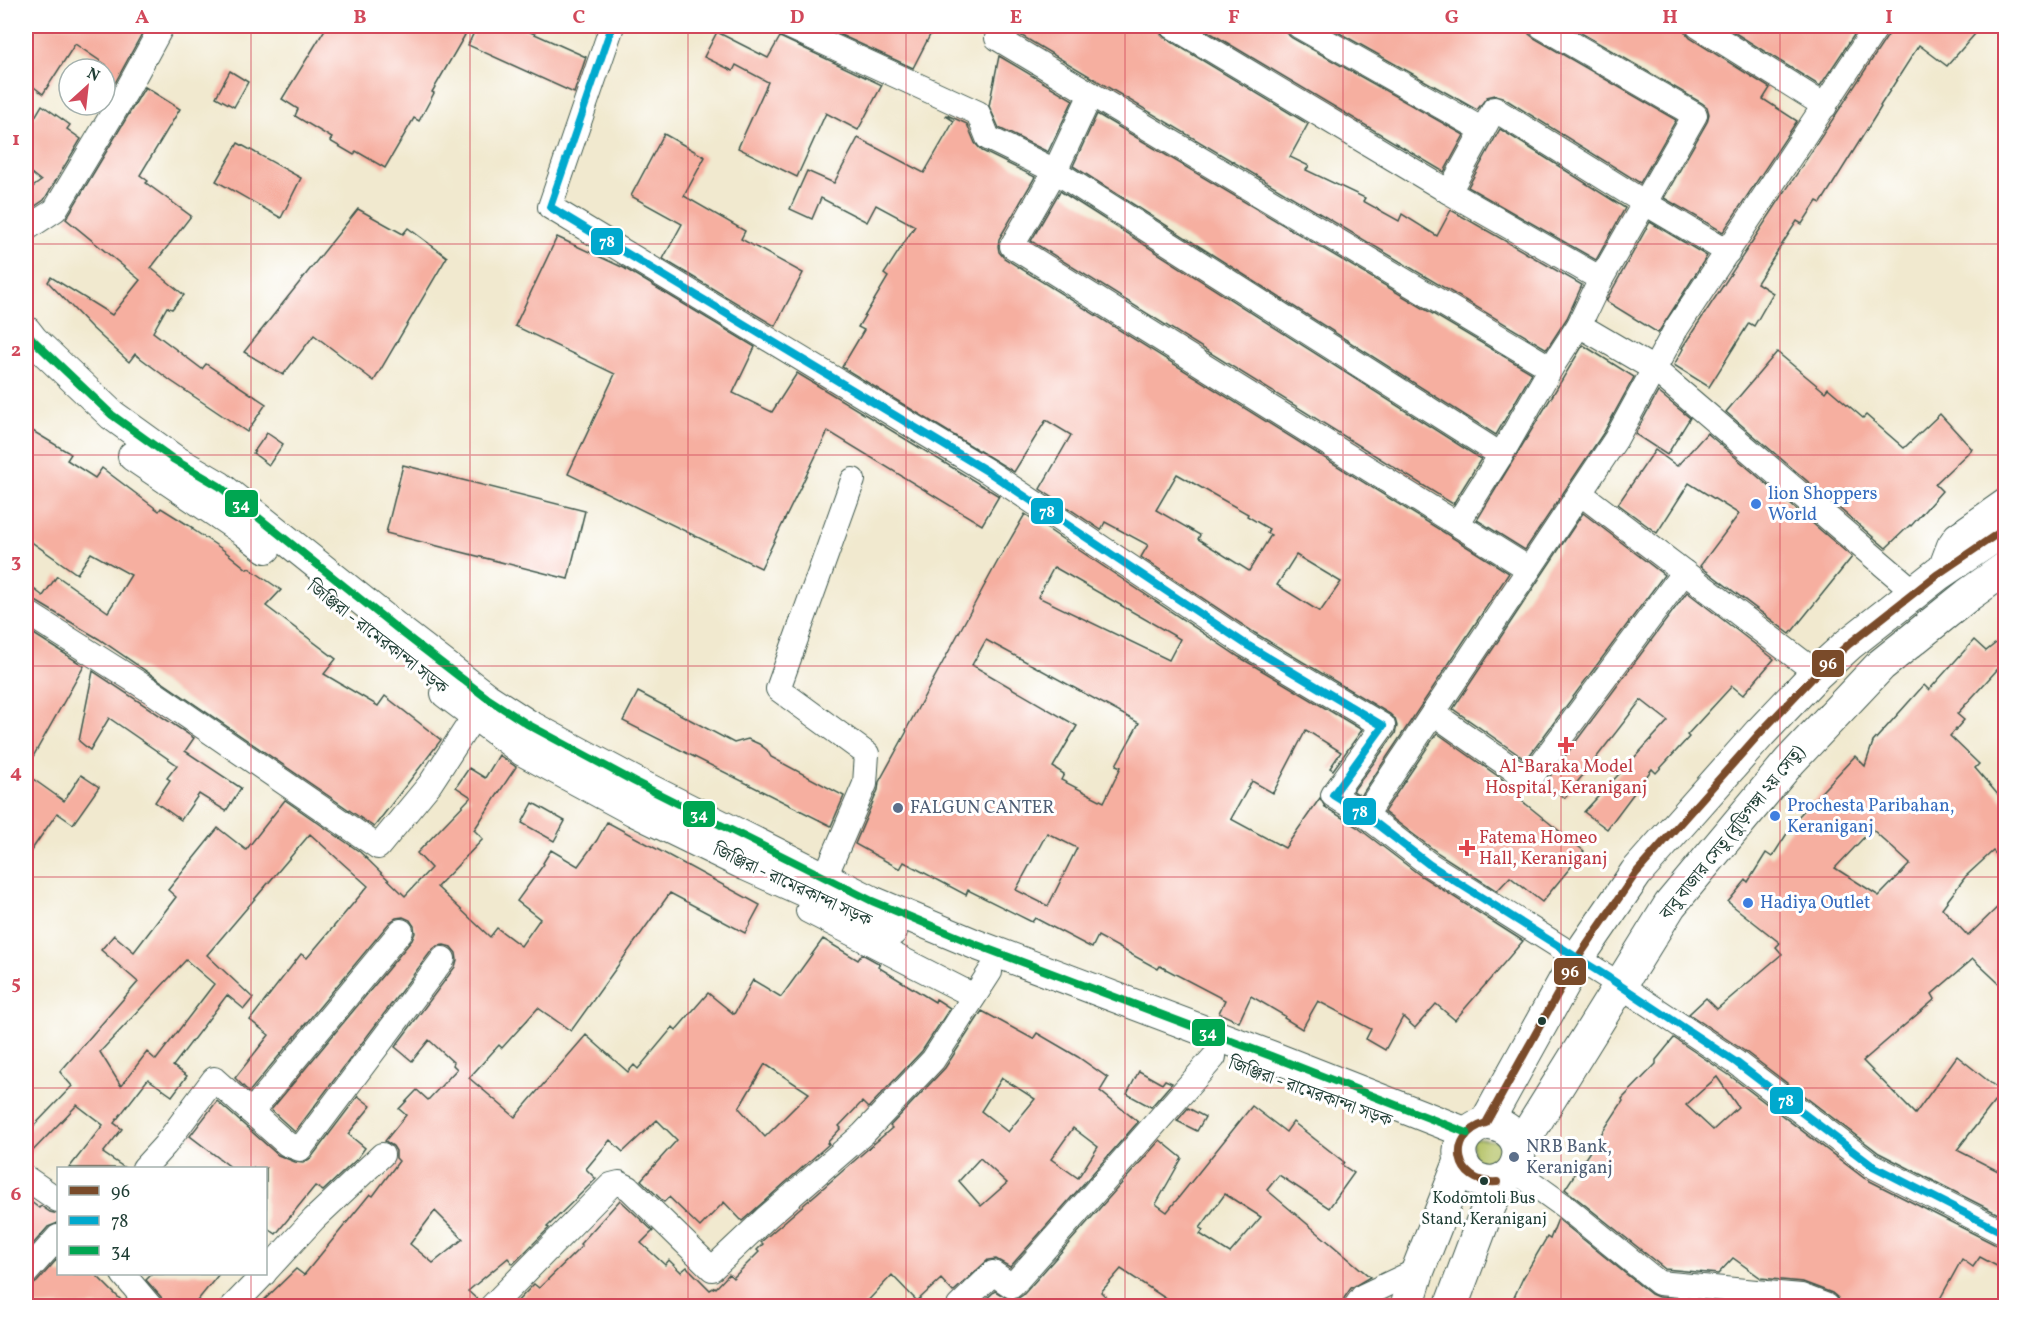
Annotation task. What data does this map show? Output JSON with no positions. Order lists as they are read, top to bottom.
{
  "streets": {
    "highway": ["বাবু বাজার সেতু (বুড়িগঙ্গা ২য় সেতু)"],
    "main road": ["জিঞ্জিরা - রামেরকান্দা সড়ক"]
  },
  "crossings": [
    ["জিঞ্জিরা - রামেরকান্দা সড়ক", "বাবু বাজার সেতু (বুড়িগঙ্গা ২য় সেতু)"]
  ],
  "places": {
    "other": [
      "lion Shoppers World",
      "FALGUN CANTER",
      "Prochesta Paribahan, Keraniganj",
      "Hadiya Outlet",
      "NRB Bank, Keraniganj",
      "Kodomtoli Bus Stand, Keraniganj"
    ],
    "health": ["Al-Baraka Model Hospital, Keraniganj", "Fatema Homeo Hall, Keraniganj"]
  },
  "lines": ["transit line 78", "transit line 34", "transit line 96"],
  "legend": ["96", "78", "34"],
  "north": "top right",
  "grid": {
    "columns": [
      "A",
      "B",
      "C",
      "D",
      "E",
      "F",
      "G",
      "H",
      "I"
    ],
    "rows": [
      "1",
      "2",
      "3",
      "4",
      "5",
      "6"
    ]
  }
}
